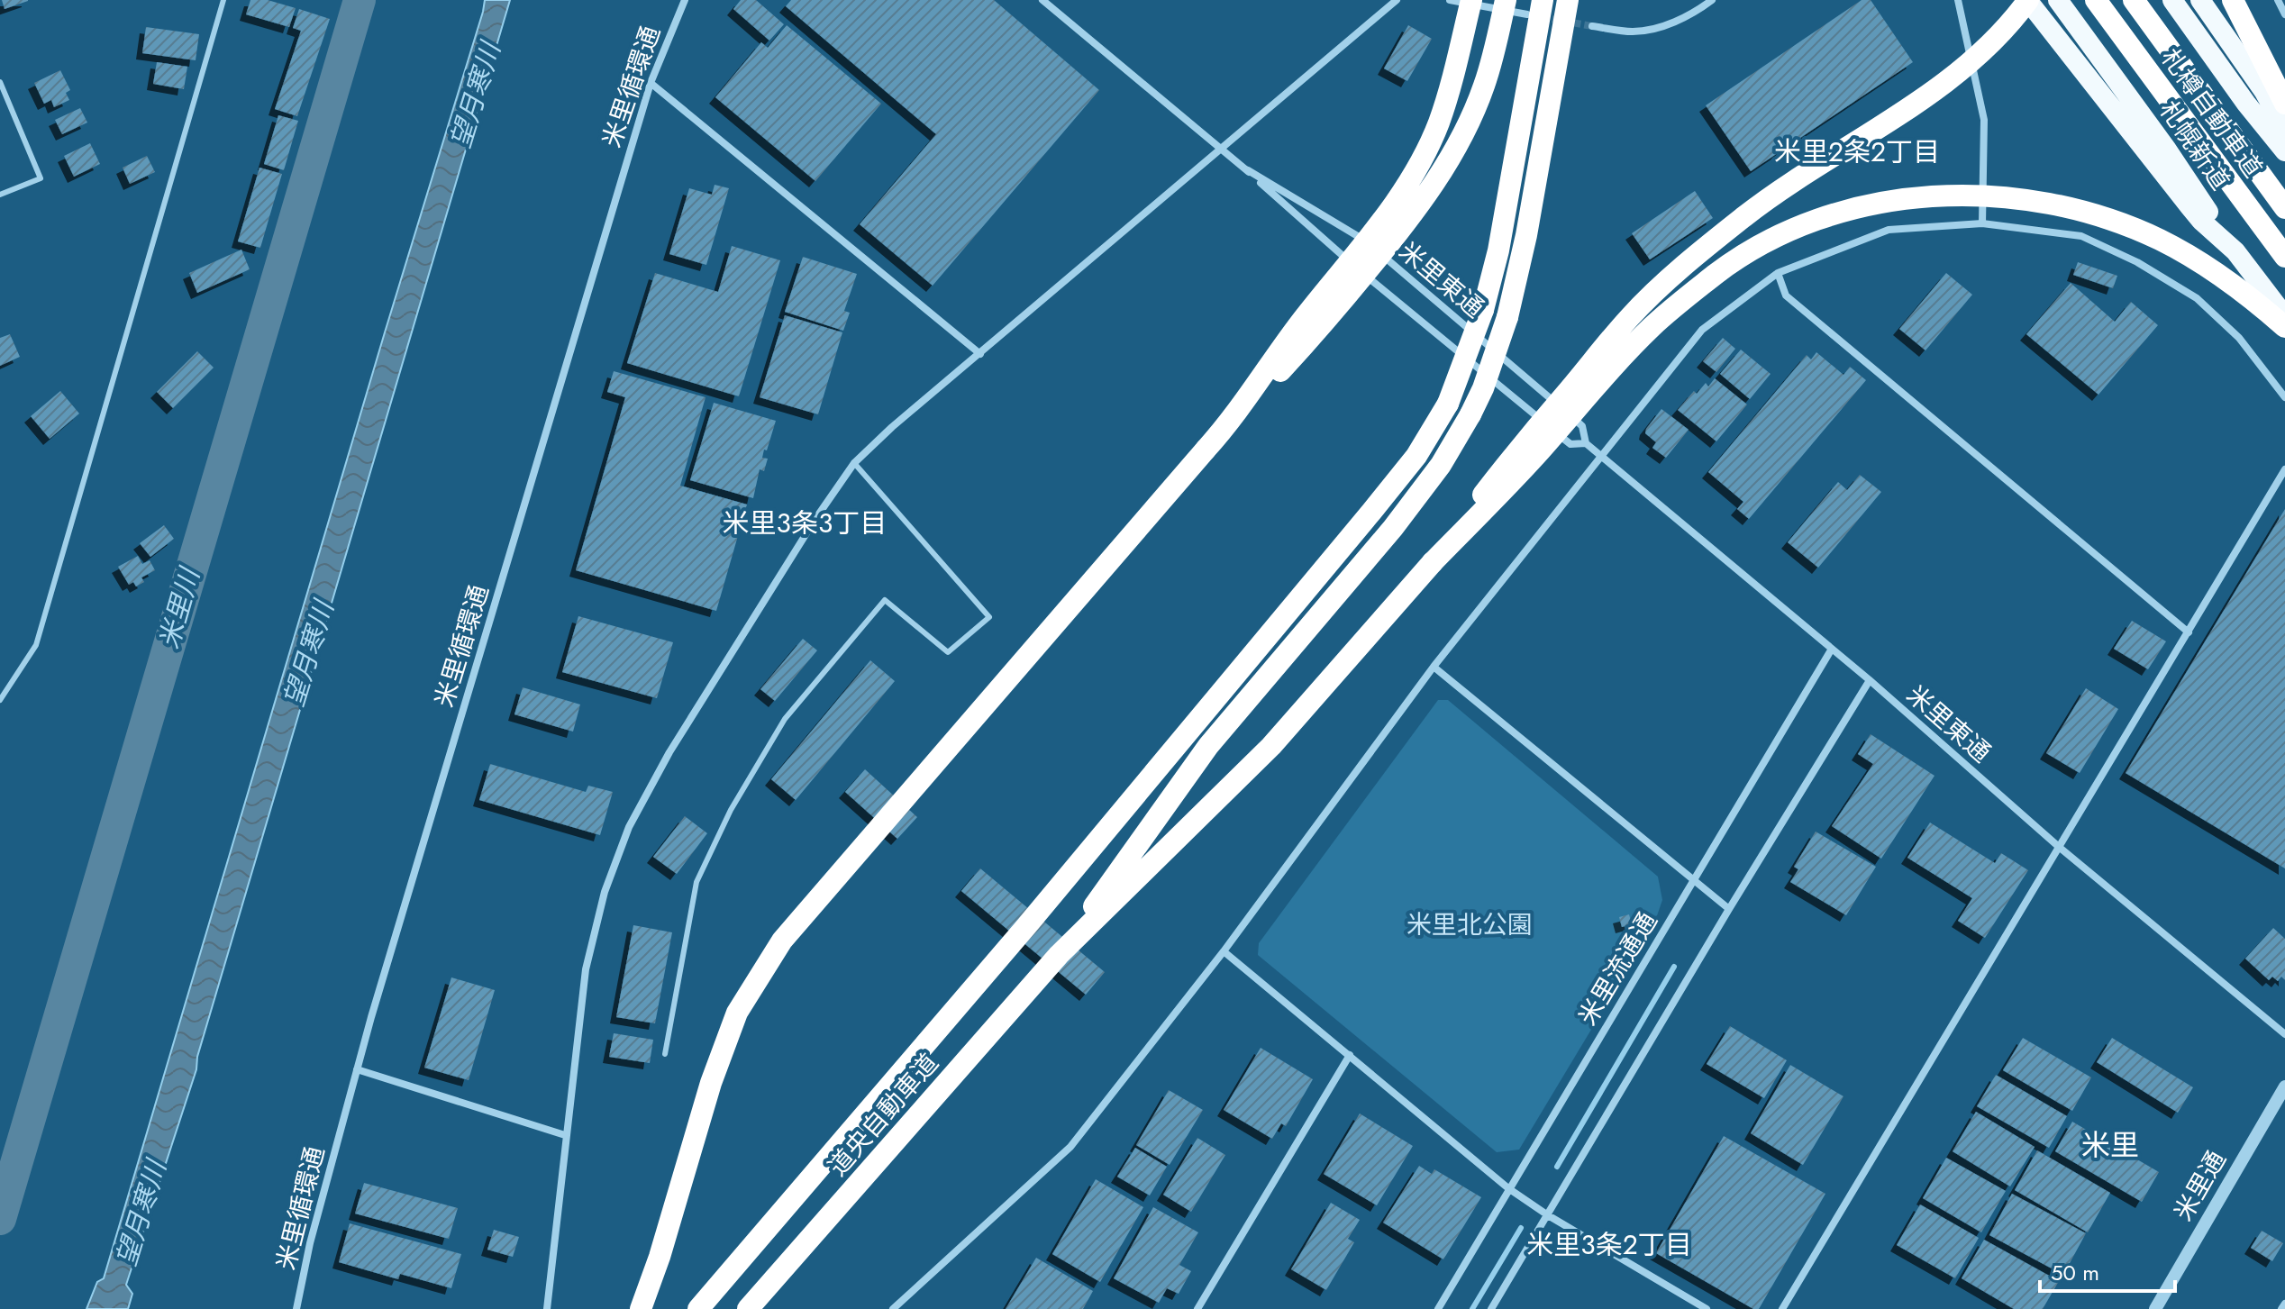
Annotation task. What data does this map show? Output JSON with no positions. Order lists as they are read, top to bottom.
{
  "streets": {
    "highway": ["札樽自動車道", "札幌新道", "道央自動車道"],
    "street": [
      "米里循環通",
      "米里東通",
      "米里流通通",
      "米里通"
    ]
  },
  "crossings": [
    ["米里東通", "米里流通通"]
  ],
  "districts": [
    "米里2条2丁目",
    "米里3条3丁目",
    "米里",
    "米里3条2丁目"
  ],
  "water": ["望月寒川", "米里川"],
  "parks": ["米里北公園"],
  "scale_bar": "50 m"
}
